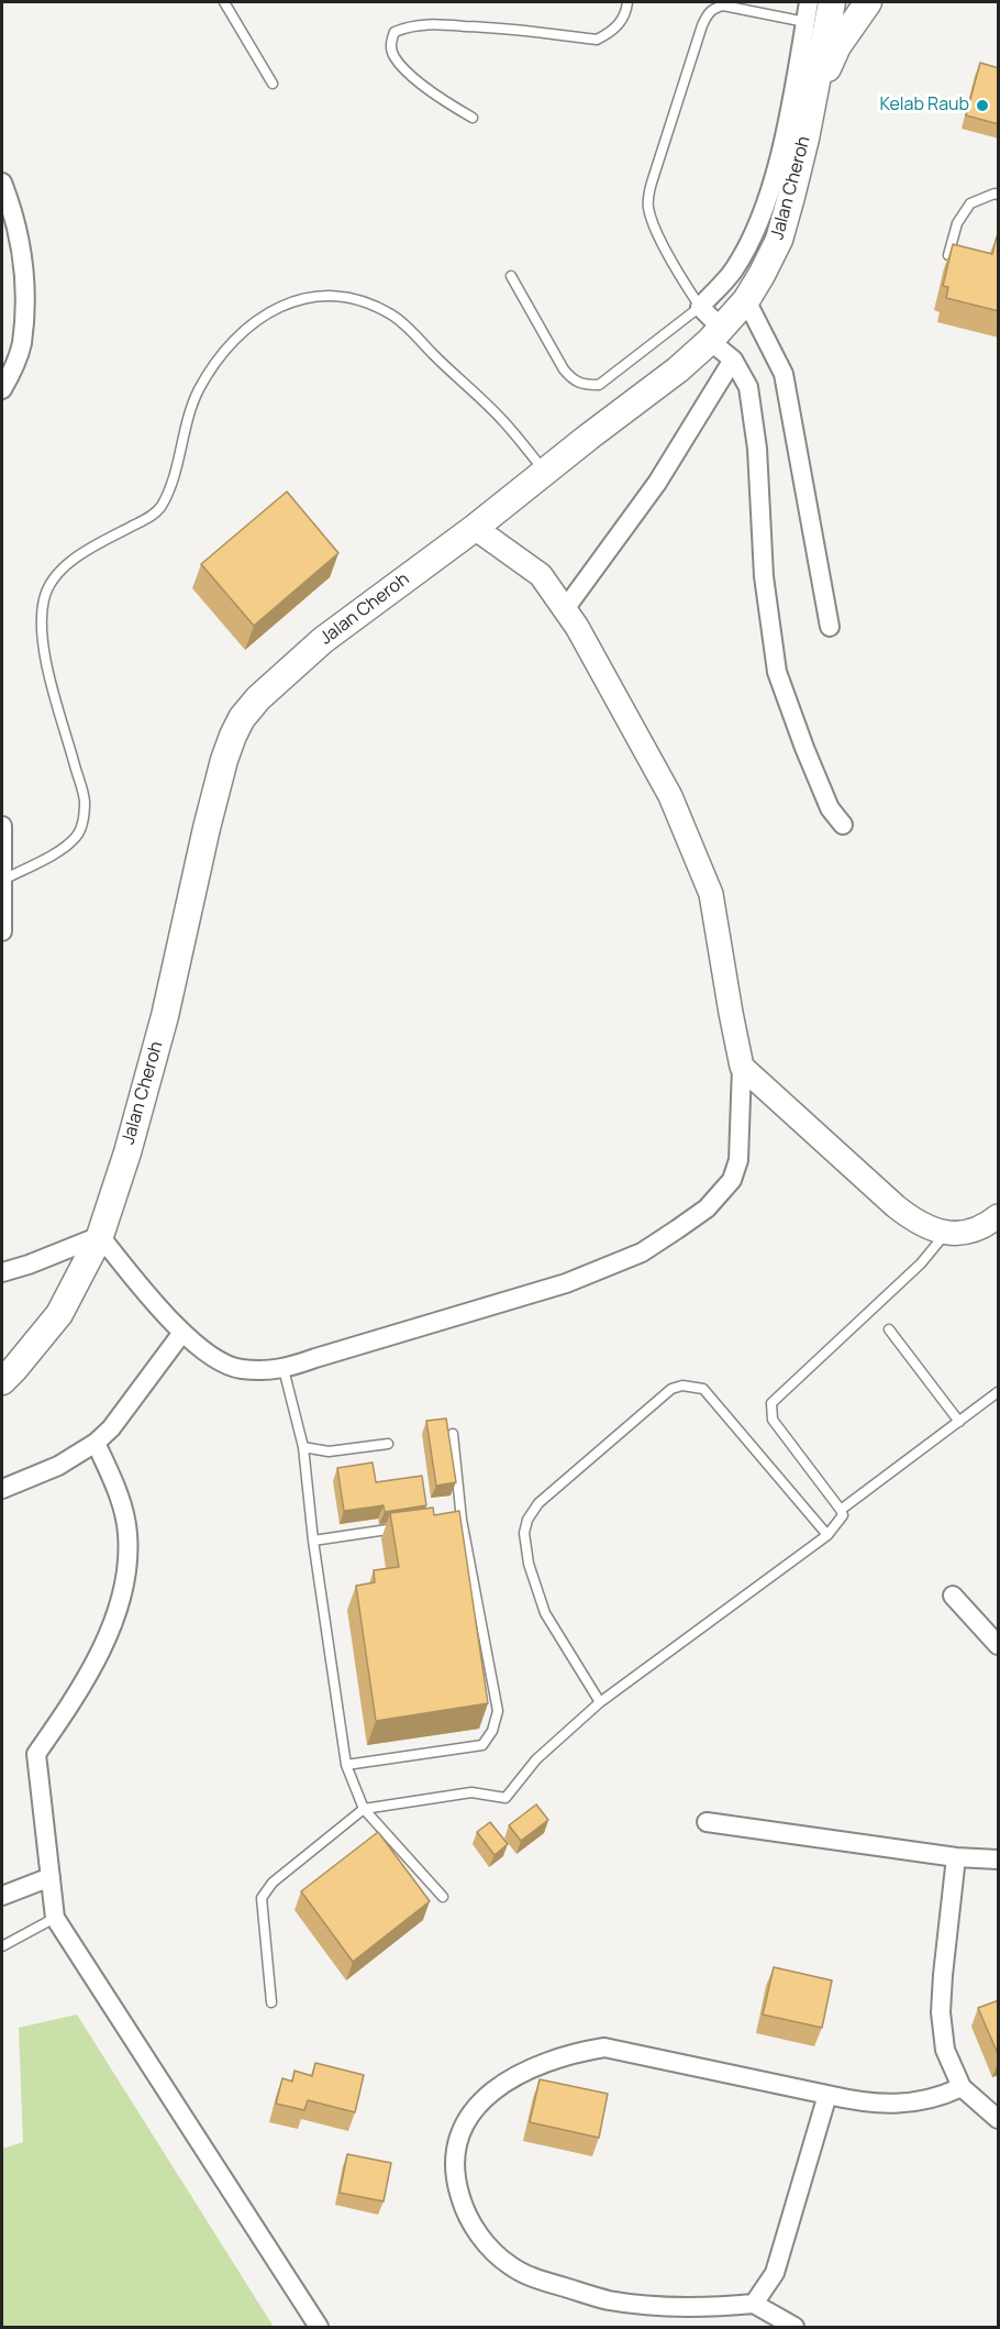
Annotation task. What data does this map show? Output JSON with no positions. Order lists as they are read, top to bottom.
{
  "streets": {
    "main road": ["Jalan Cheroh"]
  },
  "places": ["Kelab Raub"]
}
